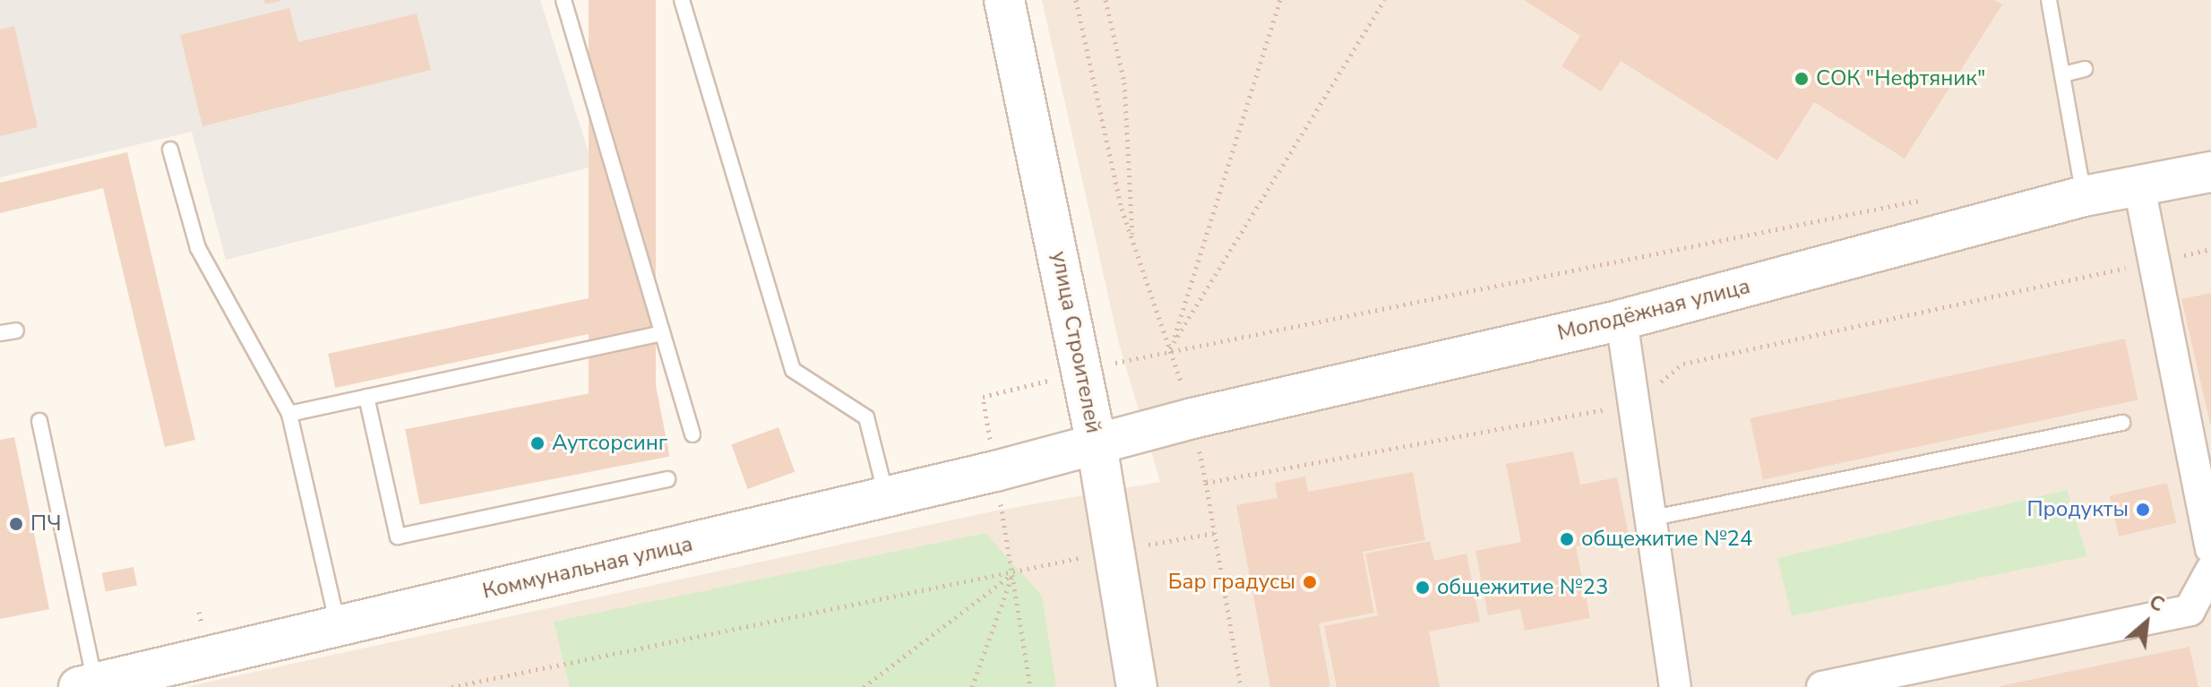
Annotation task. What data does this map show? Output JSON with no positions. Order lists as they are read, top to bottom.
{
  "streets": {
    "main road": ["Молодёжная улица", "улица Строителей", "Коммунальная улица"]
  },
  "crossings": [
    ["Молодёжная улица", "улица Строителей"],
    ["Молодёжная улица", "Коммунальная улица"],
    ["улица Строителей", "Коммунальная улица"]
  ],
  "places": [
    "СОК \"Нефтяник\"",
    "Аутсорсинг",
    "Продукты",
    "ПЧ",
    "общежитие №24",
    "Бар градусы",
    "общежитие №23"
  ],
  "north": "top right"
}
